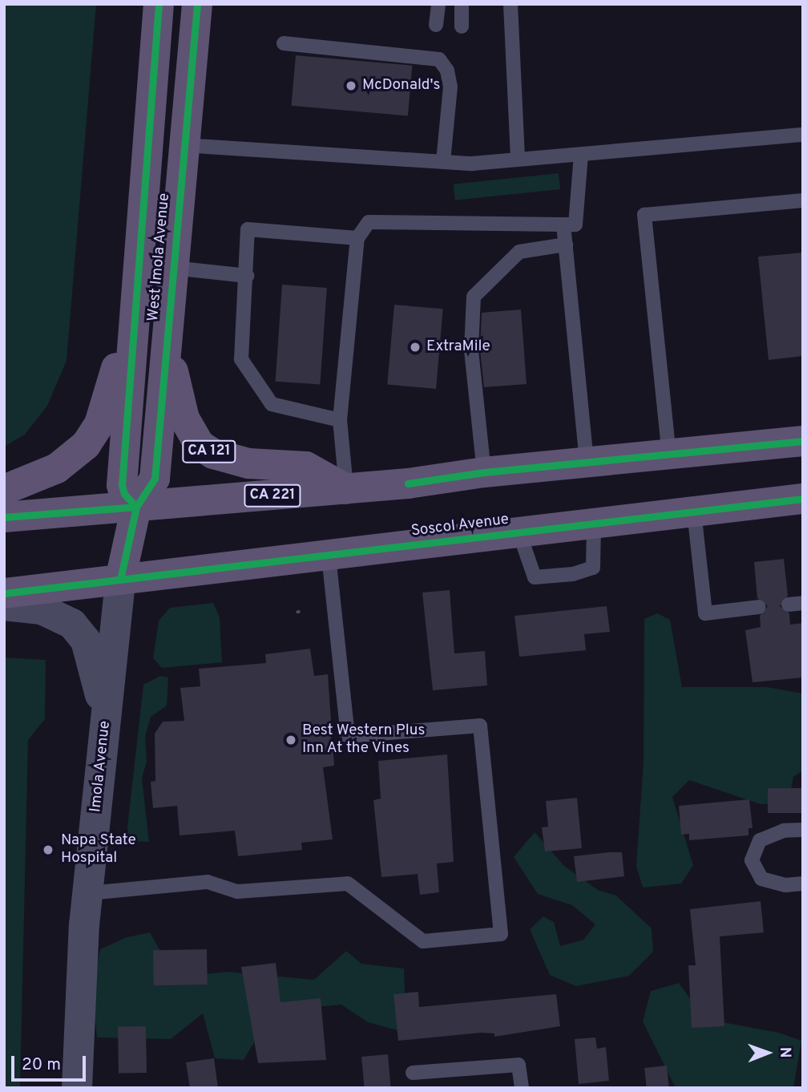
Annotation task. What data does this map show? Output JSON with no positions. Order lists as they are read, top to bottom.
{
  "streets": {
    "main road": [
      "West Imola Avenue",
      "CA 121",
      "CA 221",
      "Soscol Avenue"
    ],
    "street": ["Imola Avenue"]
  },
  "crossings": [
    ["West Imola Avenue", "CA 121"],
    ["West Imola Avenue", "CA 221"],
    ["West Imola Avenue", "Soscol Avenue"],
    ["West Imola Avenue", "Imola Avenue"],
    ["CA 121", "CA 221"],
    ["Soscol Avenue", "Imola Avenue"]
  ],
  "places": [
    "McDonald's",
    "ExtraMile",
    "Best Western Plus Inn At the Vines",
    "Napa State Hospital"
  ],
  "scale_bar": "20 m",
  "north": "right"
}
